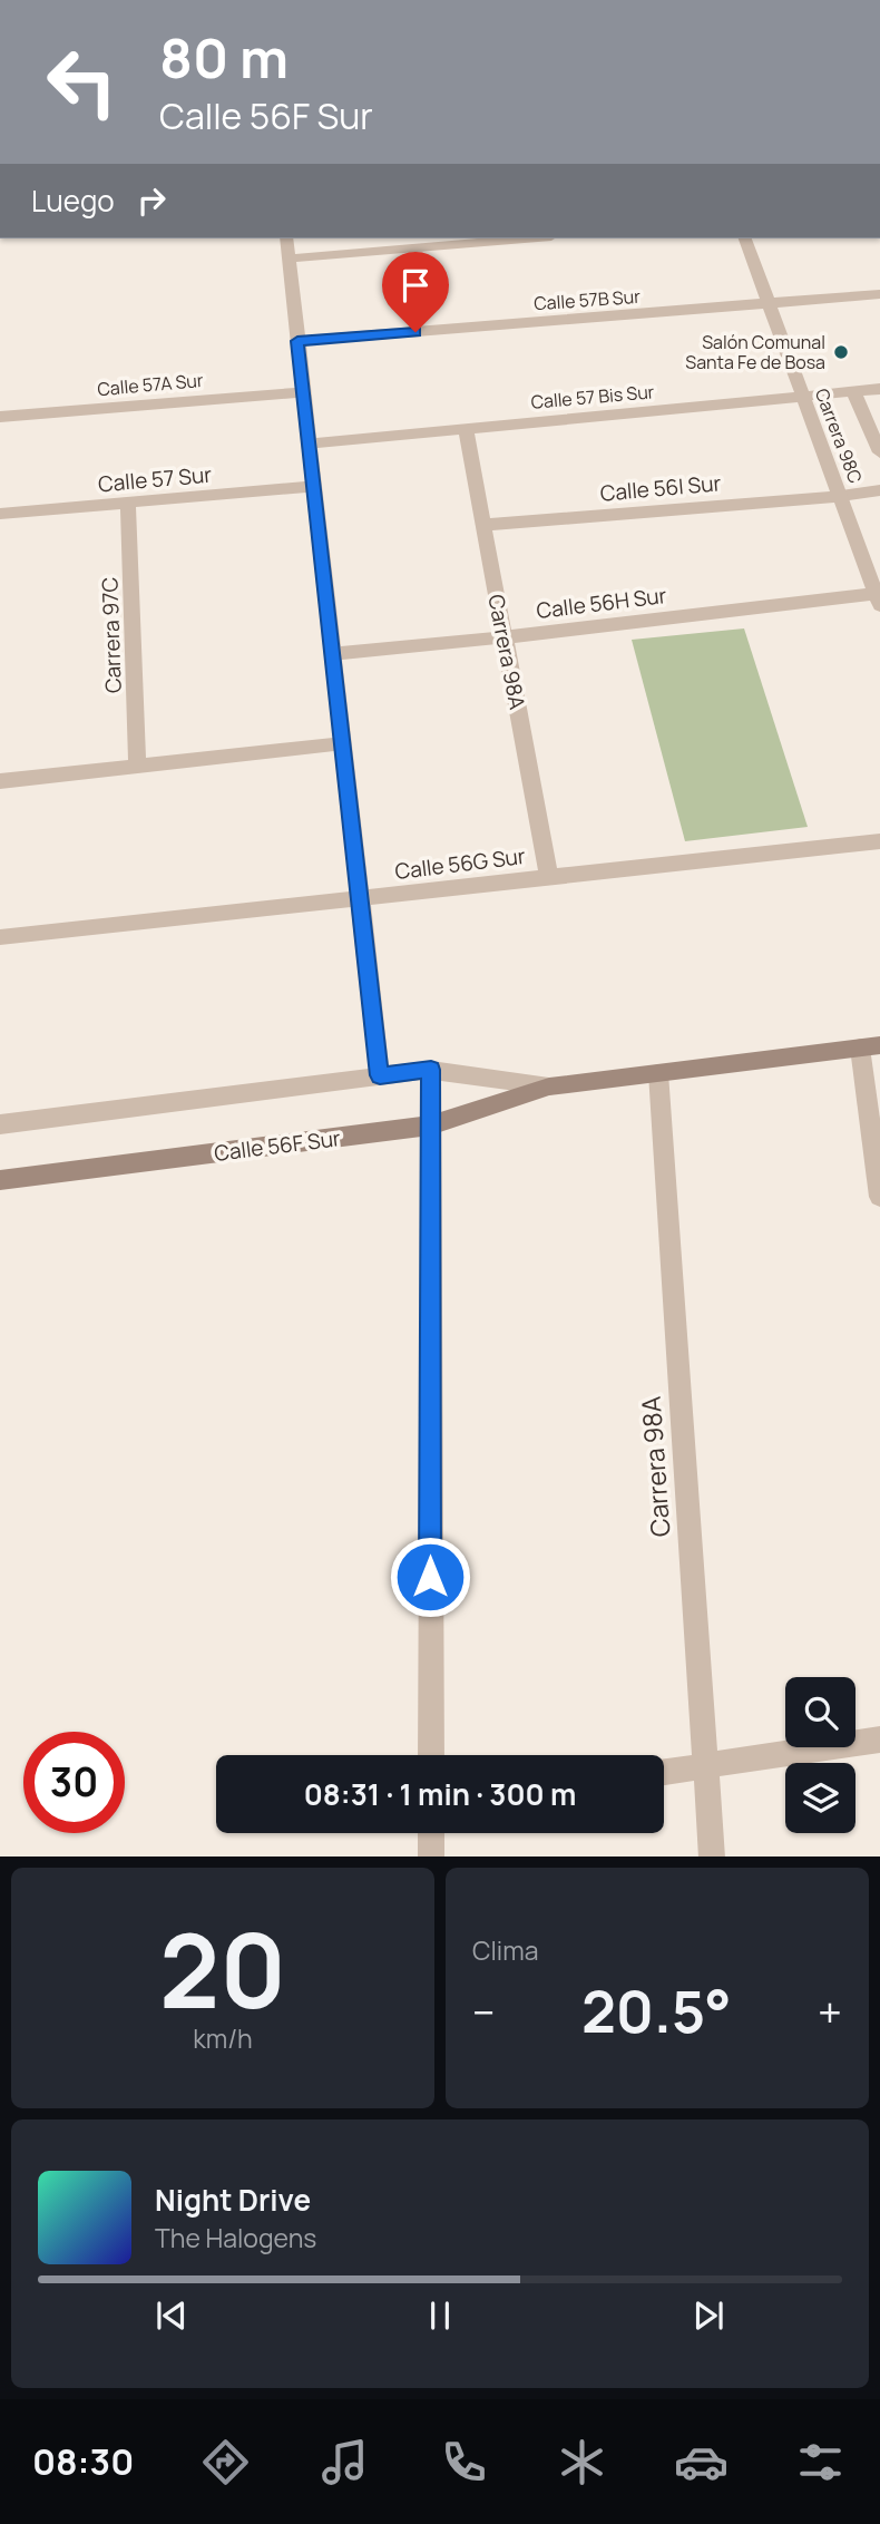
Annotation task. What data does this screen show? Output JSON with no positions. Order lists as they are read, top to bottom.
{
  "streets": {
    "street": [
      "Calle 57B Sur",
      "Calle 57A Sur",
      "Calle 57 Bis Sur",
      "Carrera 98C",
      "Calle 57 Sur",
      "Calle 56I Sur",
      "Calle 56H Sur",
      "Carrera 97C",
      "Carrera 98A",
      "Calle 56G Sur",
      "Calle 56F Sur"
    ]
  },
  "crossings": [
    ["Calle 57B Sur", "Carrera 98C"],
    ["Calle 57 Bis Sur", "Carrera 98C"],
    ["Calle 57 Bis Sur", "Carrera 98A"],
    ["Carrera 98C", "Calle 56I Sur"],
    ["Carrera 98C", "Calle 56H Sur"],
    ["Calle 57 Sur", "Carrera 97C"],
    ["Calle 56I Sur", "Carrera 98A"],
    ["Calle 56H Sur", "Carrera 98A"],
    ["Carrera 98A", "Calle 56G Sur"],
    ["Carrera 98A", "Calle 56F Sur"]
  ],
  "places": ["Salón Comunal Santa Fe de Bosa"],
  "page": {
    "turn": ["80 m", "Calle 56F Sur"],
    "then": "Luego",
    "limit": "30",
    "trip": "08:31 · 1 min · 300 m",
    "tile": [
      ["20", "km/h"],
      "Clima"
    ],
    "heat": ["−", "20.5°", "+"],
    "song": ["Night Drive", "The Halogens"],
    "tabs": "08:30"
  }
}
